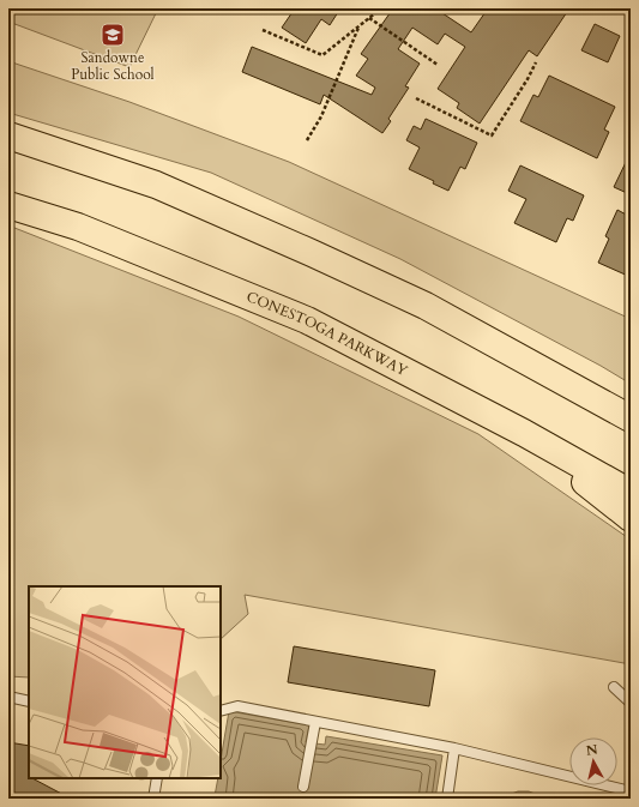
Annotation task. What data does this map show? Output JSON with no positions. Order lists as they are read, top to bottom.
{
  "streets": {
    "highway": ["CONESTOGA PARKWAY"]
  },
  "places": {
    "school or university": ["Sandowne Public School"]
  },
  "north": "top"
}
